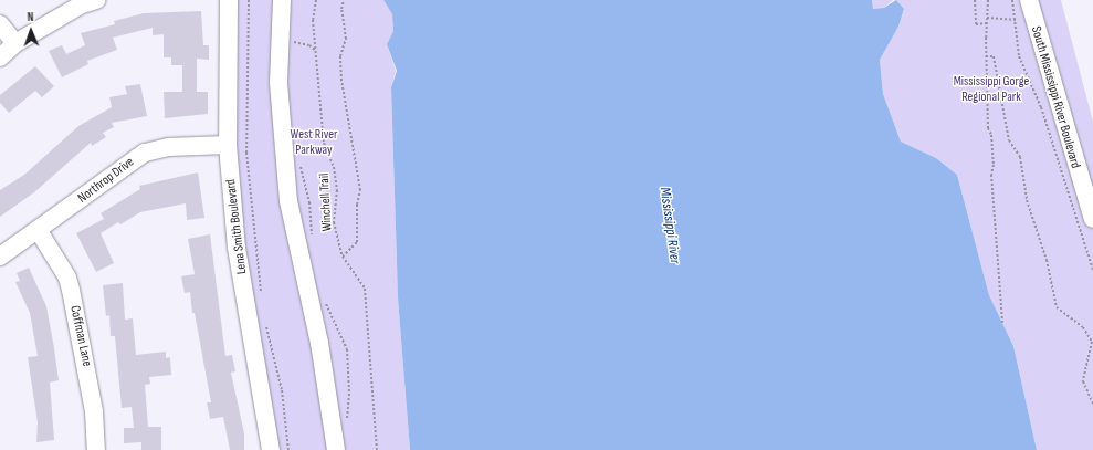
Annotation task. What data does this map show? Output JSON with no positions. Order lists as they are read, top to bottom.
{
  "streets": {
    "street": [
      "South Mississippi River Boulevard",
      "Northrop Drive",
      "Lena Smith Boulevard",
      "Coffman Lane"
    ],
    "path": ["Winchell Trail"]
  },
  "crossings": [
    ["Northrop Drive", "Lena Smith Boulevard"],
    ["Northrop Drive", "Coffman Lane"]
  ],
  "water": ["Mississippi River"],
  "parks": ["Mississippi Gorge Regional Park", "West River Parkway"],
  "north": "top"
}
